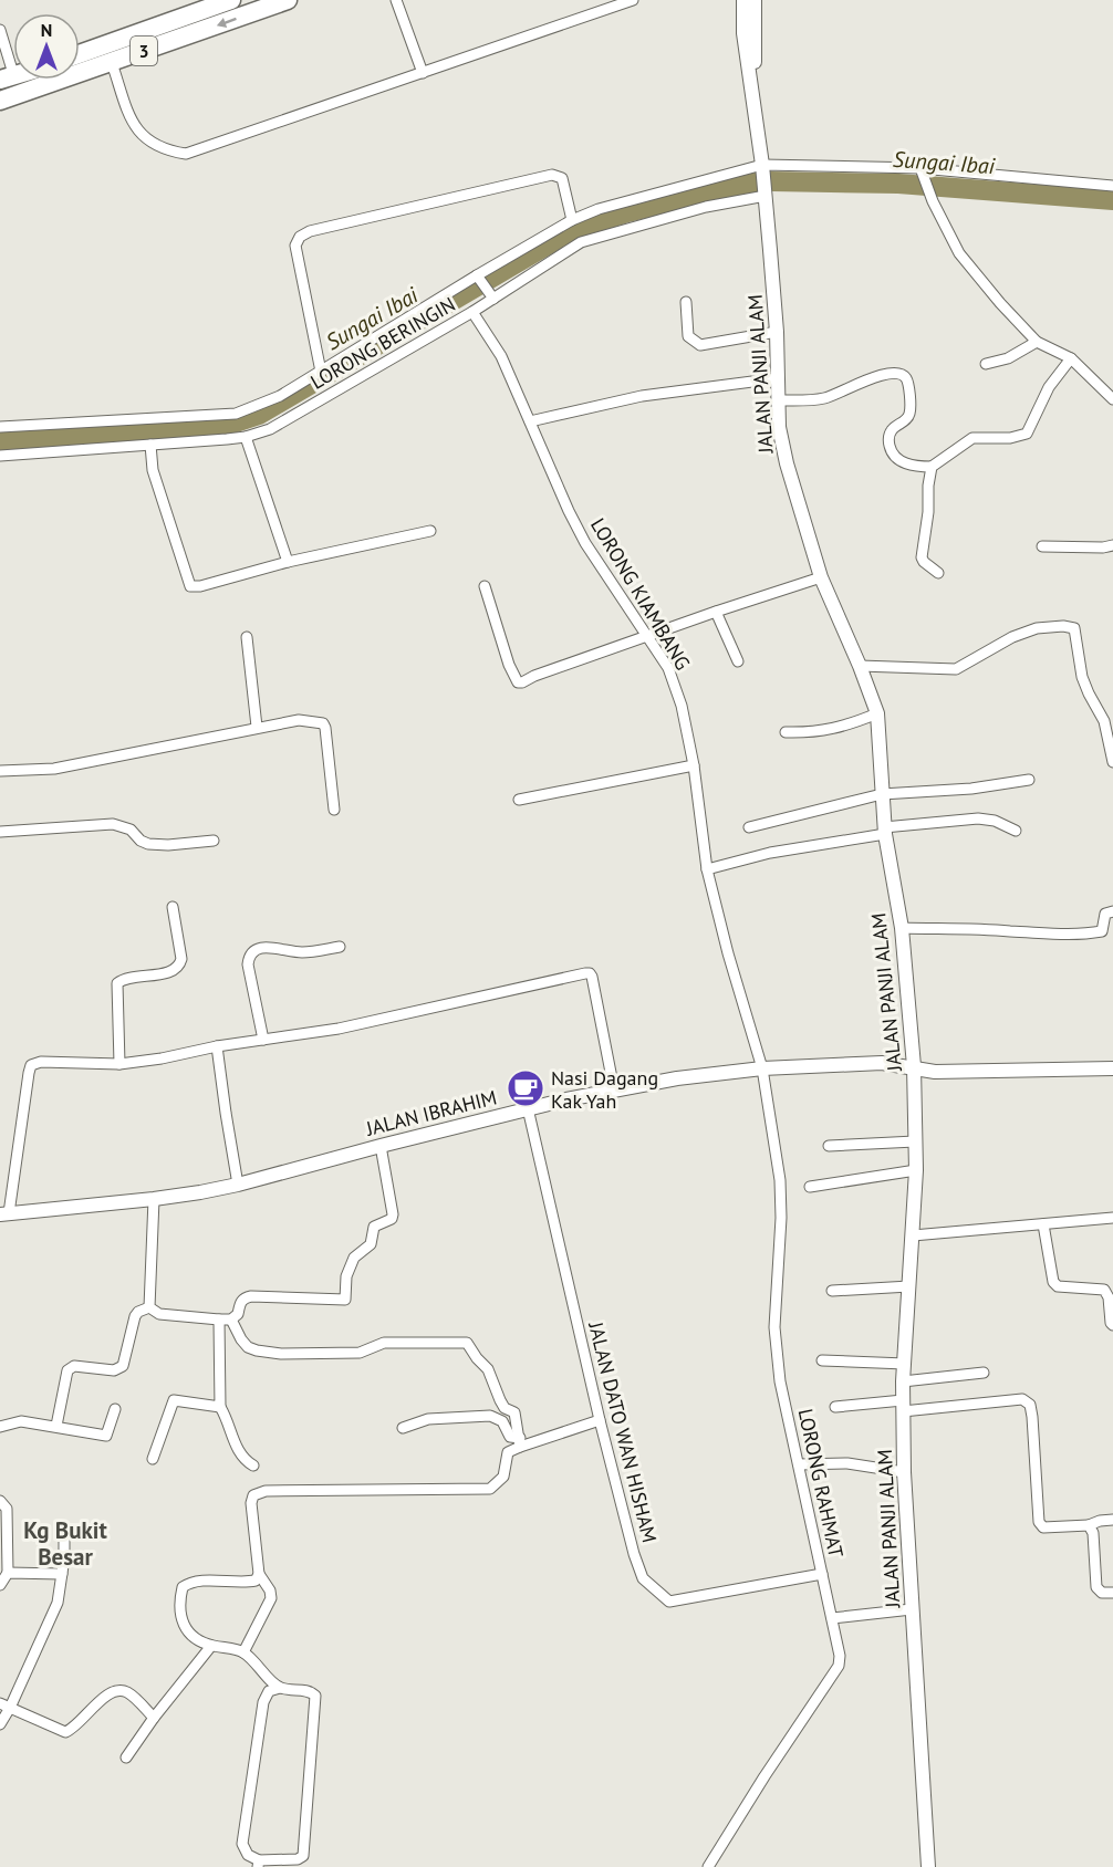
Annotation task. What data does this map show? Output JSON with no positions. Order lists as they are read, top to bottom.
{
  "streets": {
    "highway": ["3"],
    "main road": ["JALAN PANJI ALAM", "JALAN IBRAHIM"],
    "street": [
      "LORONG BERINGIN",
      "LORONG KIAMBANG",
      "JALAN DATO WAN HISHAM",
      "LORONG RAHMAT"
    ]
  },
  "crossings": [
    ["LORONG BERINGIN", "JALAN PANJI ALAM"],
    ["LORONG BERINGIN", "LORONG KIAMBANG"],
    ["JALAN PANJI ALAM", "JALAN IBRAHIM"],
    ["LORONG KIAMBANG", "JALAN IBRAHIM"],
    ["LORONG KIAMBANG", "LORONG RAHMAT"],
    ["JALAN IBRAHIM", "JALAN DATO WAN HISHAM"],
    ["JALAN IBRAHIM", "LORONG RAHMAT"],
    ["JALAN DATO WAN HISHAM", "LORONG RAHMAT"]
  ],
  "districts": ["Kg Bukit Besar"],
  "water": ["Sungai Ibai"],
  "places": {
    "cafe": ["Nasi Dagang Kak Yah"]
  },
  "north": "top"
}
